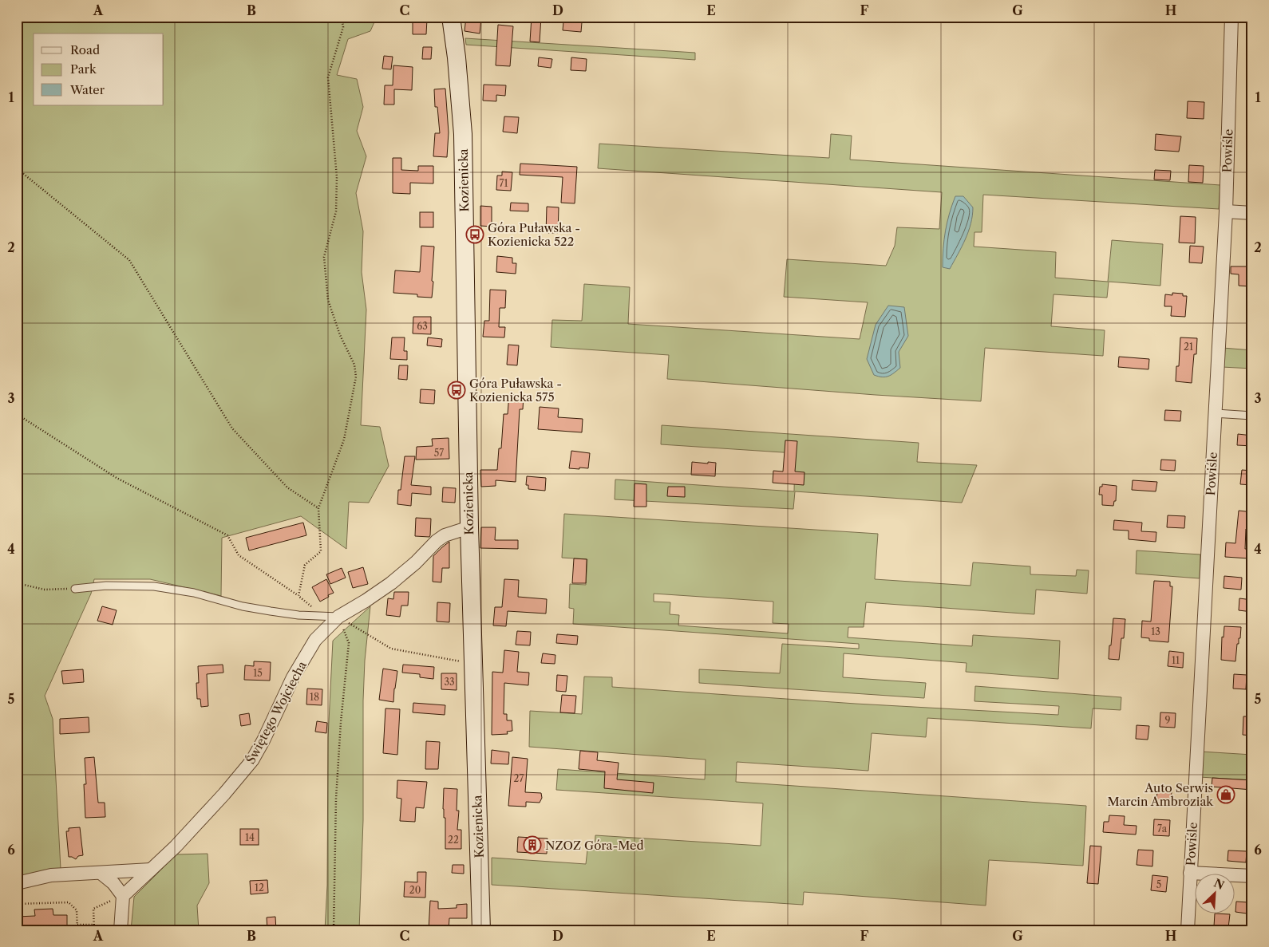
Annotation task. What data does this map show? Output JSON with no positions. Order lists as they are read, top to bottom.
{
  "streets": {
    "main road": ["Kozienicka"],
    "street": ["Powiśle", "Świętego Wojciecha"]
  },
  "crossings": [
    ["Kozienicka", "Świętego Wojciecha"]
  ],
  "places": {
    "bus stop": ["Góra Puławska - Kozienicka 522", "Góra Puławska - Kozienicka 575"],
    "shop": ["Auto Serwis Marcin Ambroziak"],
    "building": ["NZOZ Góra-Med"]
  },
  "house_numbers": [
    "71",
    "63",
    "21",
    "57",
    "13",
    "11",
    "15",
    "33",
    "18",
    "9",
    "27",
    "7a",
    "14",
    "22",
    "5",
    "12",
    "20"
  ],
  "legend": ["Road", "Park", "Water"],
  "north": "top right",
  "grid": {
    "columns": [
      "A",
      "B",
      "C",
      "D",
      "E",
      "F",
      "G",
      "H"
    ],
    "rows": [
      "1",
      "2",
      "3",
      "4",
      "5",
      "6"
    ]
  }
}
